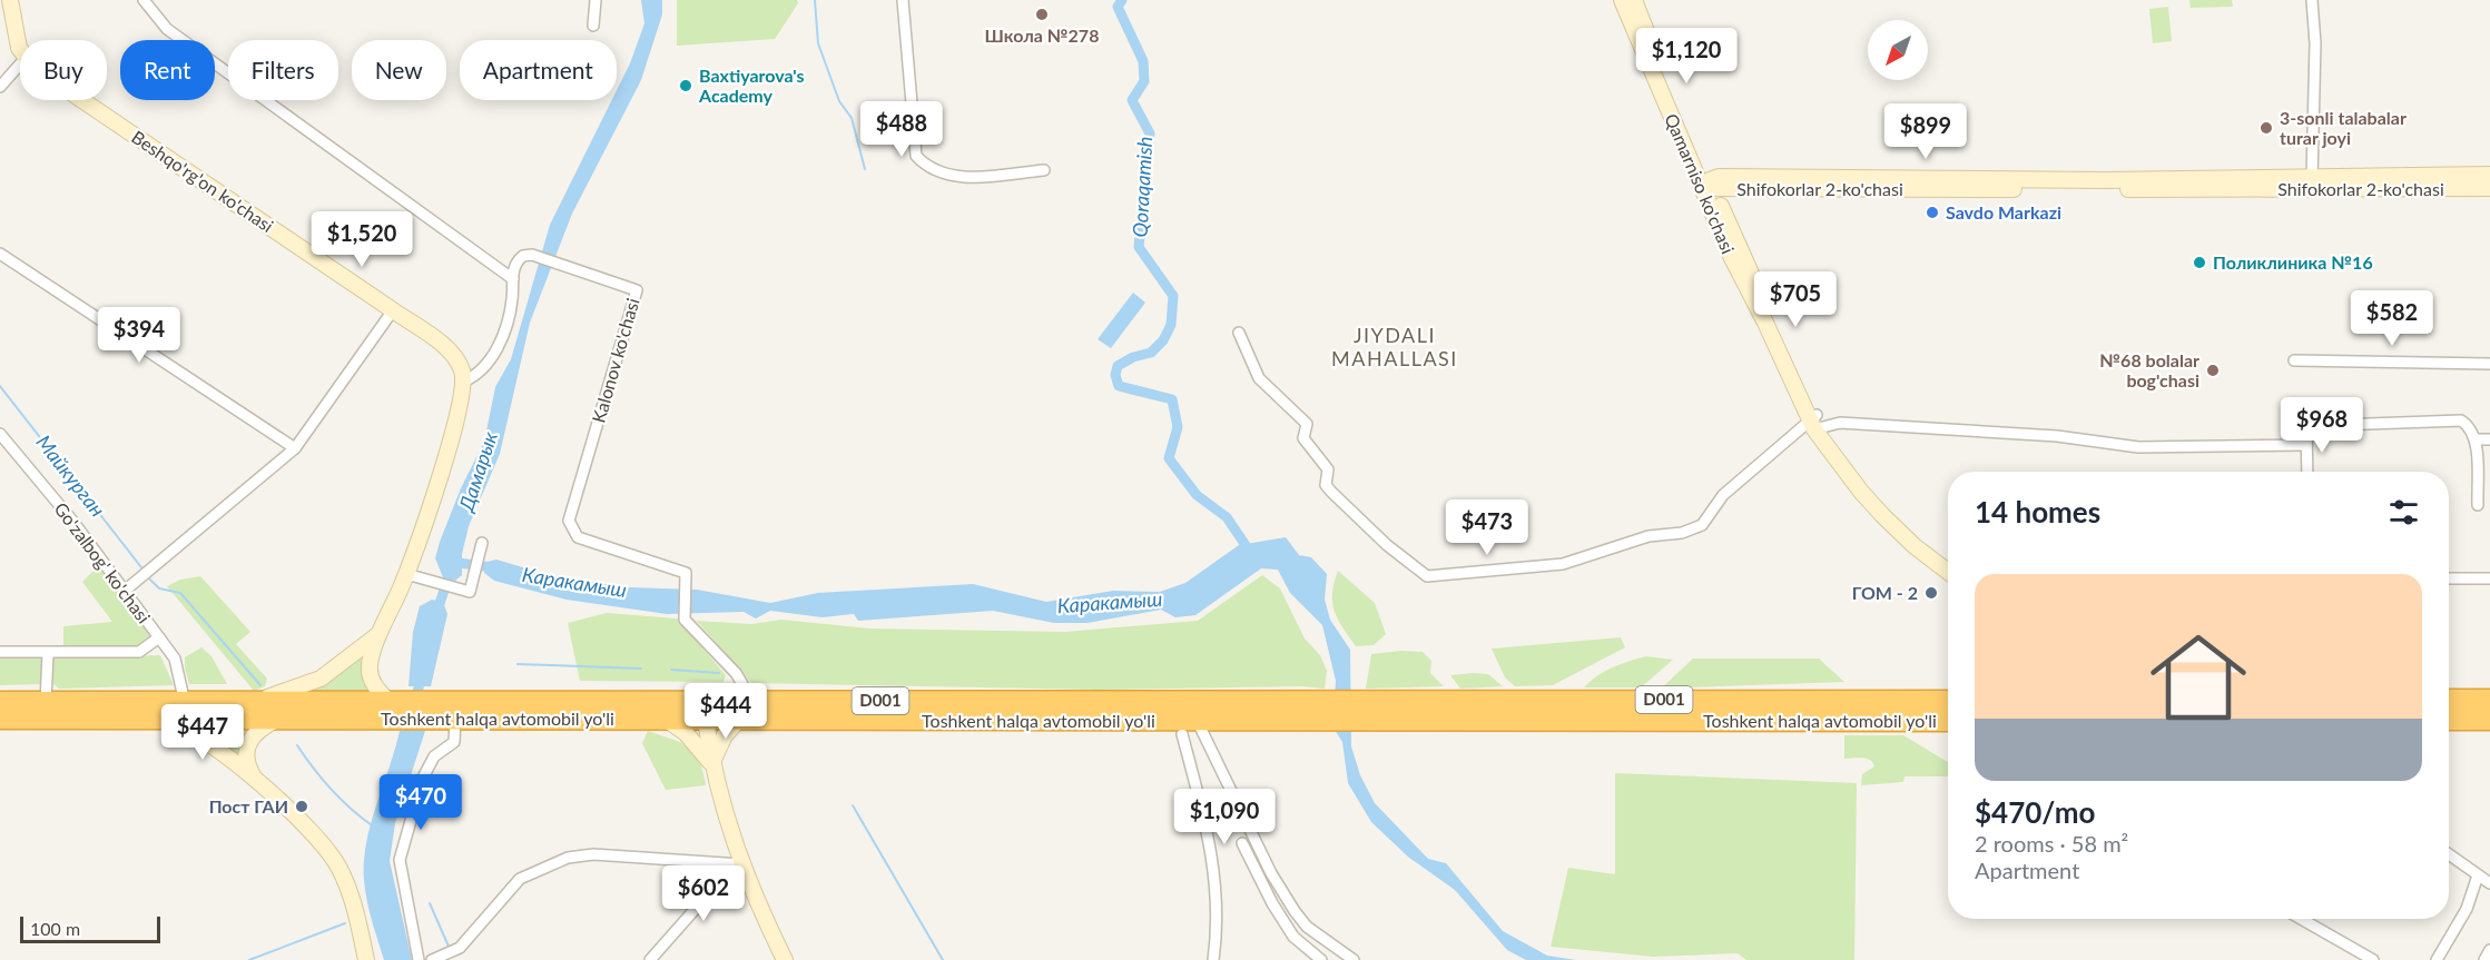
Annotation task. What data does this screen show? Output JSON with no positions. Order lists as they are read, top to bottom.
{
  "streets": {
    "highway": ["D001", "Toshkent halqa avtomobil yo'li"],
    "main road": ["Beshqo'rg'on ko'chasi", "Qamarniso ko'chasi", "Shifokorlar 2-ko'chasi"],
    "street": ["Kalonov ko'chasi", "Go'zalbog' ko'chasi"]
  },
  "crossings": [
    ["Beshqo'rg'on ko'chasi", "Kalonov ko'chasi"],
    ["Qamarniso ko'chasi", "Shifokorlar 2-ko'chasi"],
    ["Kalonov ko'chasi", "Toshkent halqa avtomobil yo'li"],
    ["Go'zalbog' ko'chasi", "Toshkent halqa avtomobil yo'li"]
  ],
  "districts": ["JIYDALI MAHALLASI"],
  "water": [
    "Qoraqamish",
    "Дамарык",
    "Майкурган",
    "Каракамыш"
  ],
  "places": [
    "Школа №278",
    "Baxtiyarova's Academy",
    "3-sonli talabalar turar joyi",
    "Savdo Markazi",
    "Поликлиника №16",
    "№68 bolalar bog'chasi",
    "ГОМ - 2",
    "Пост ГАИ"
  ],
  "scale_bar": "100 m",
  "north": "bottom left",
  "page": {
    "price": [
      "$1,120",
      "$488",
      "$899",
      "$1,520",
      "$705",
      "$582",
      "$394",
      "$968",
      "$473",
      "$444",
      "$447",
      "$470",
      "$1,090",
      "$602"
    ],
    "chip": [
      "Buy",
      "Rent",
      "Filters",
      "New",
      "Apartment"
    ],
    "heading": "14 homes",
    "list": [
      {
        "name": "$470/mo",
        "note": "2 rooms · 58 m² · Apartment"
      }
    ],
    "scale": "100 m"
  }
}
